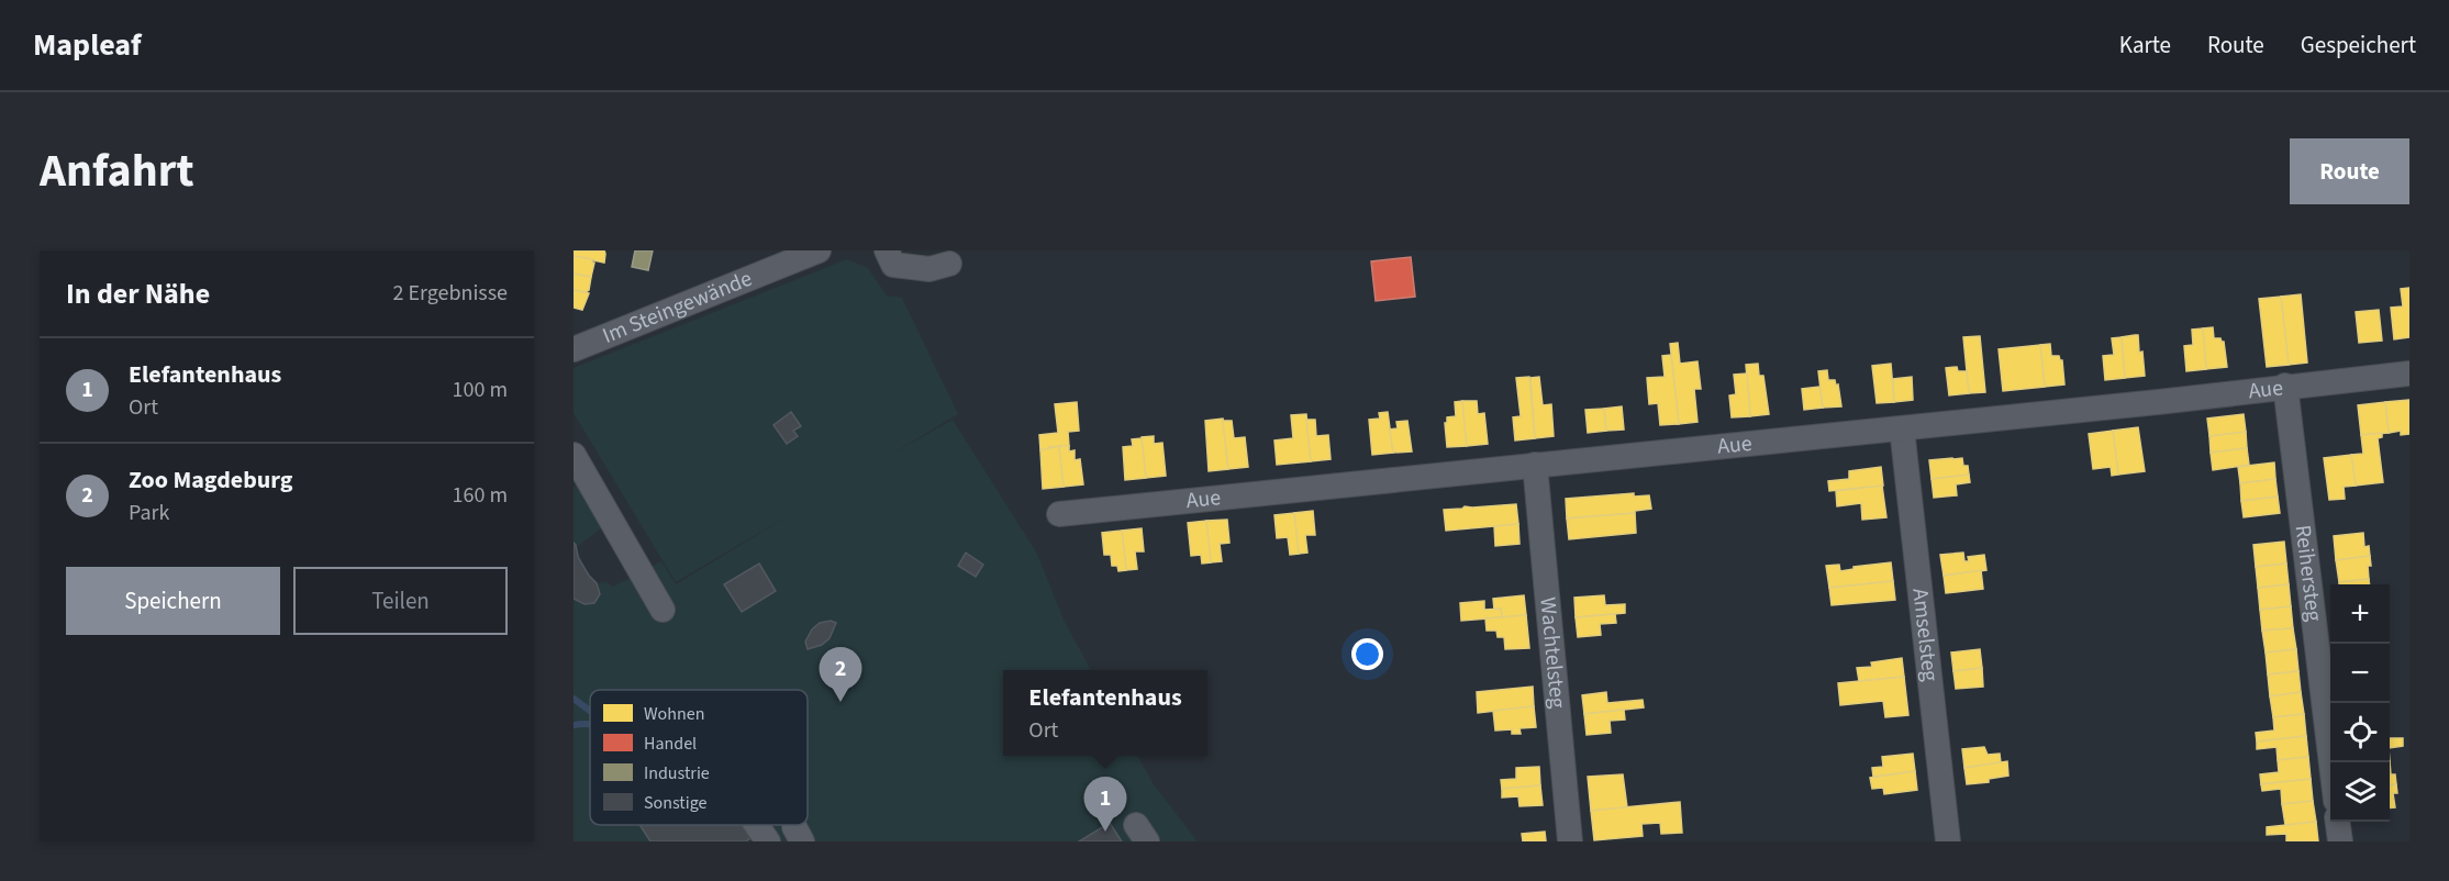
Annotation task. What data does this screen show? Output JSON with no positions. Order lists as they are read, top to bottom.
{
  "streets": {
    "street": [
      "Im Steingewände",
      "Aue",
      "Reihersteg",
      "Amselsteg",
      "Wachtelsteg"
    ]
  },
  "crossings": [
    ["Aue", "Reihersteg"],
    ["Aue", "Amselsteg"],
    ["Aue", "Wachtelsteg"]
  ],
  "legend": [
    "Wohnen",
    "Handel",
    "Industrie",
    "Sonstige"
  ],
  "page": {
    "header": "Mapleaf",
    "nav": ["Karte", "Route", "Gespeichert"],
    "title": "Anfahrt",
    "buttons": [
      "Route",
      ["Speichern", "Teilen"]
    ],
    "heading": ["In der Nähe", "2 Ergebnisse"],
    "list": [
      {
        "mark": "1",
        "name": "Elefantenhaus",
        "note": "Ort",
        "value": "100 m"
      },
      {
        "mark": "2",
        "name": "Zoo Magdeburg",
        "note": "Park",
        "value": "160 m"
      }
    ],
    "map_buttons": ["+", "−"],
    "pins": ["2", "1"],
    "popup": ["Elefantenhaus", "Ort"]
  }
}
